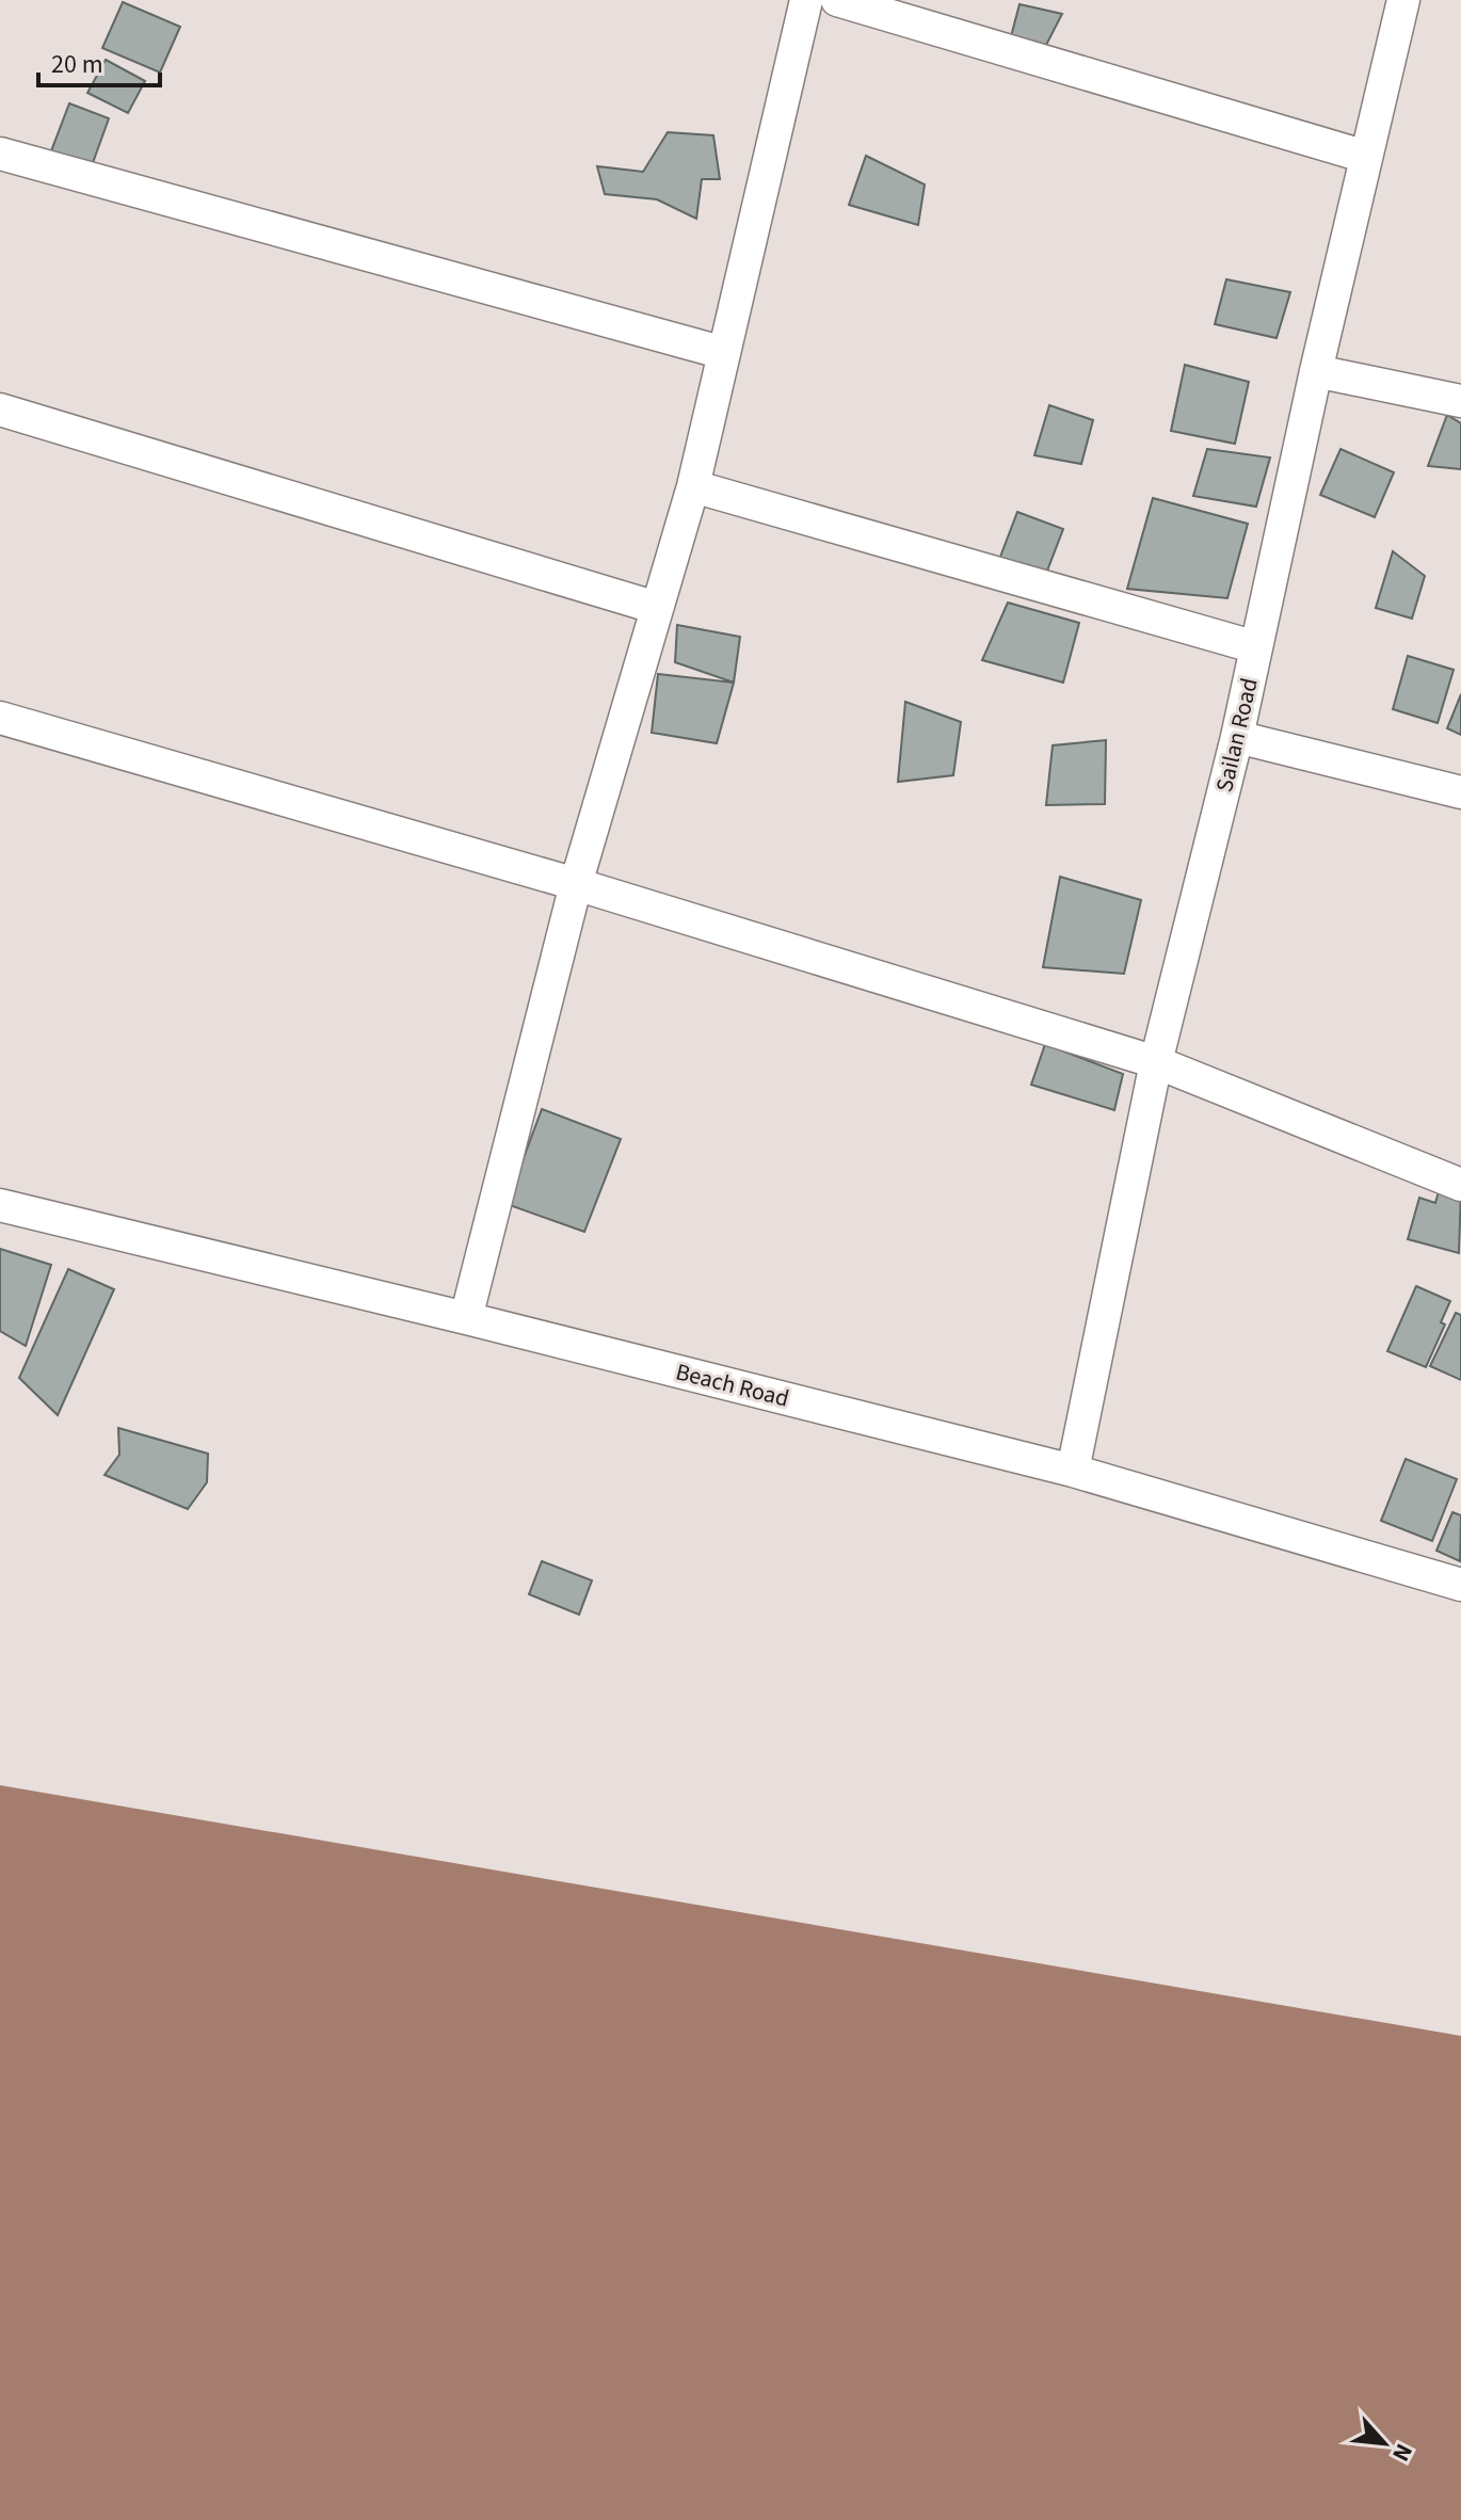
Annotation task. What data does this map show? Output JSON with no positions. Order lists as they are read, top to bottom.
{
  "streets": {
    "street": ["Sailan Road", "Beach Road"]
  },
  "crossings": [
    ["Sailan Road", "Beach Road"]
  ],
  "scale_bar": "20 m",
  "north": "bottom right"
}
